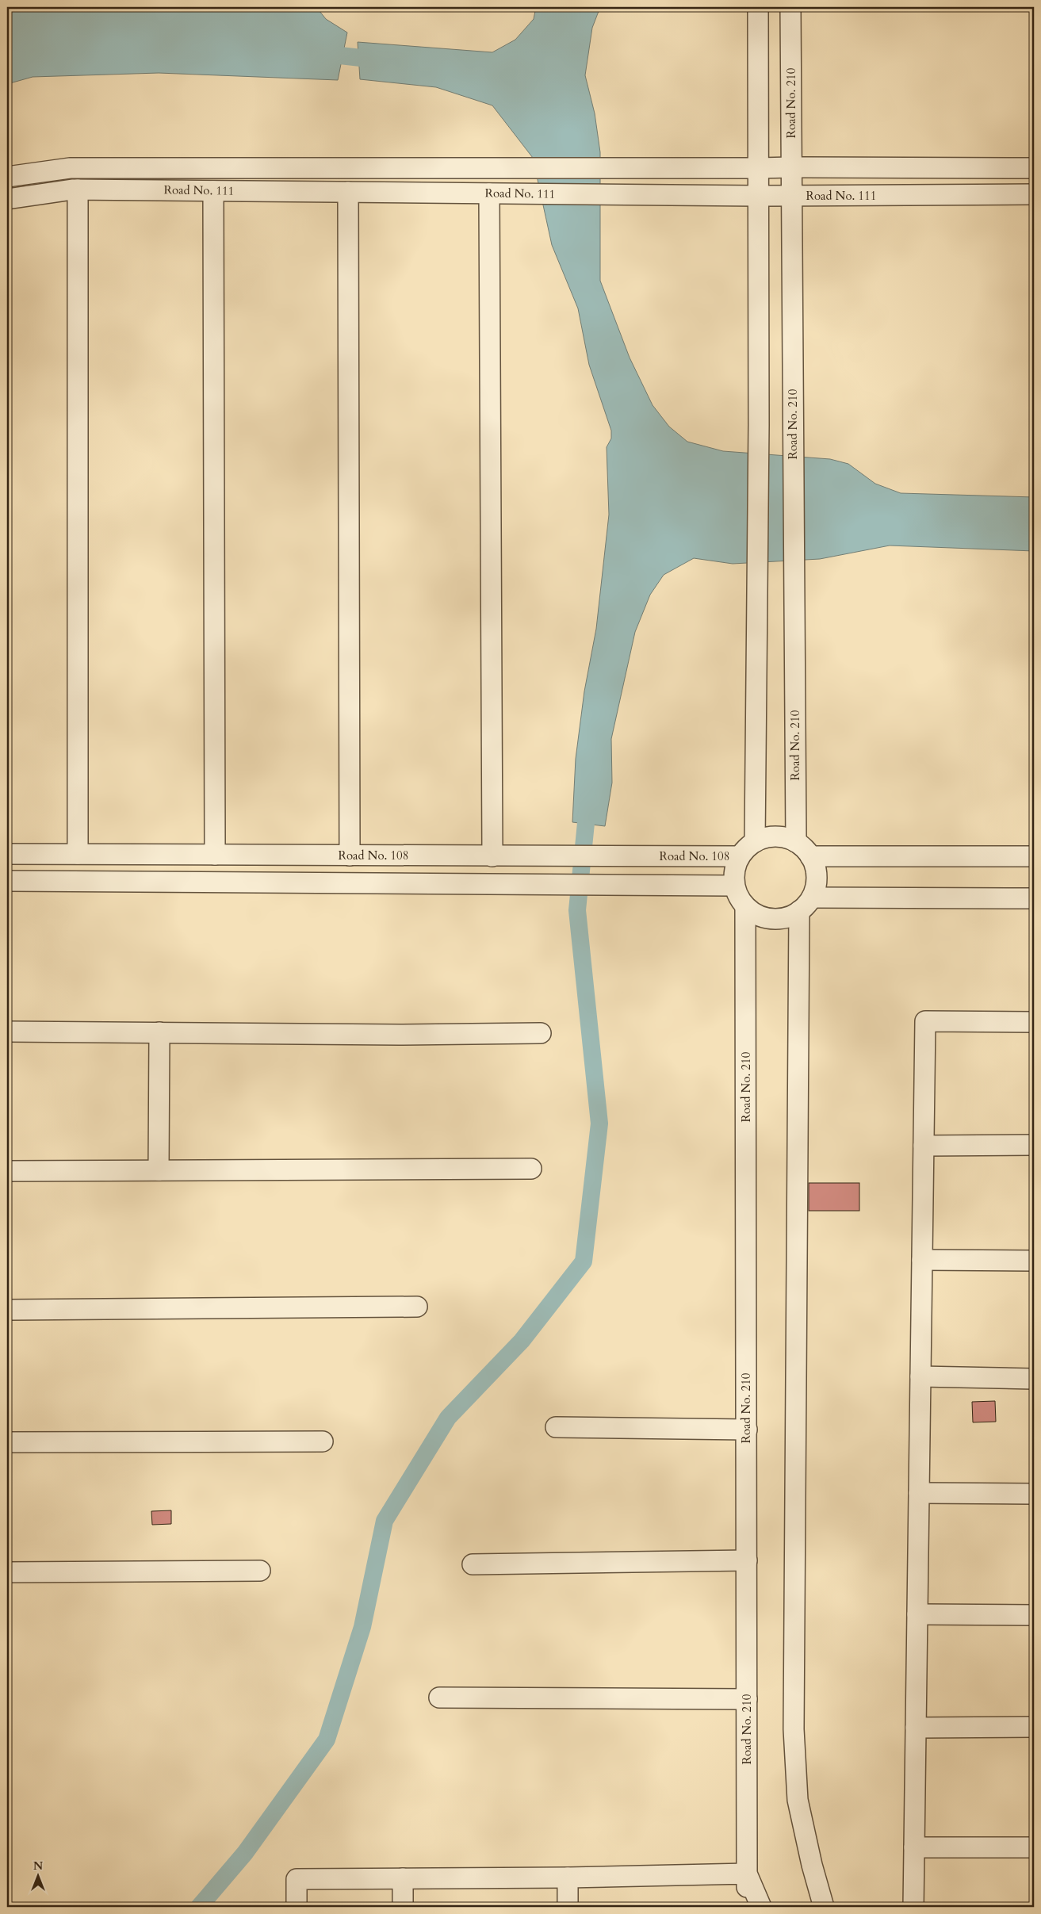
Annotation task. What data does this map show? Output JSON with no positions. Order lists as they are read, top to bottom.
{
  "streets": {
    "street": ["Road No. 210", "Road No. 111", "Road No. 108"]
  },
  "crossings": [
    ["Road No. 210", "Road No. 111"],
    ["Road No. 210", "Road No. 108"]
  ],
  "north": "top"
}
